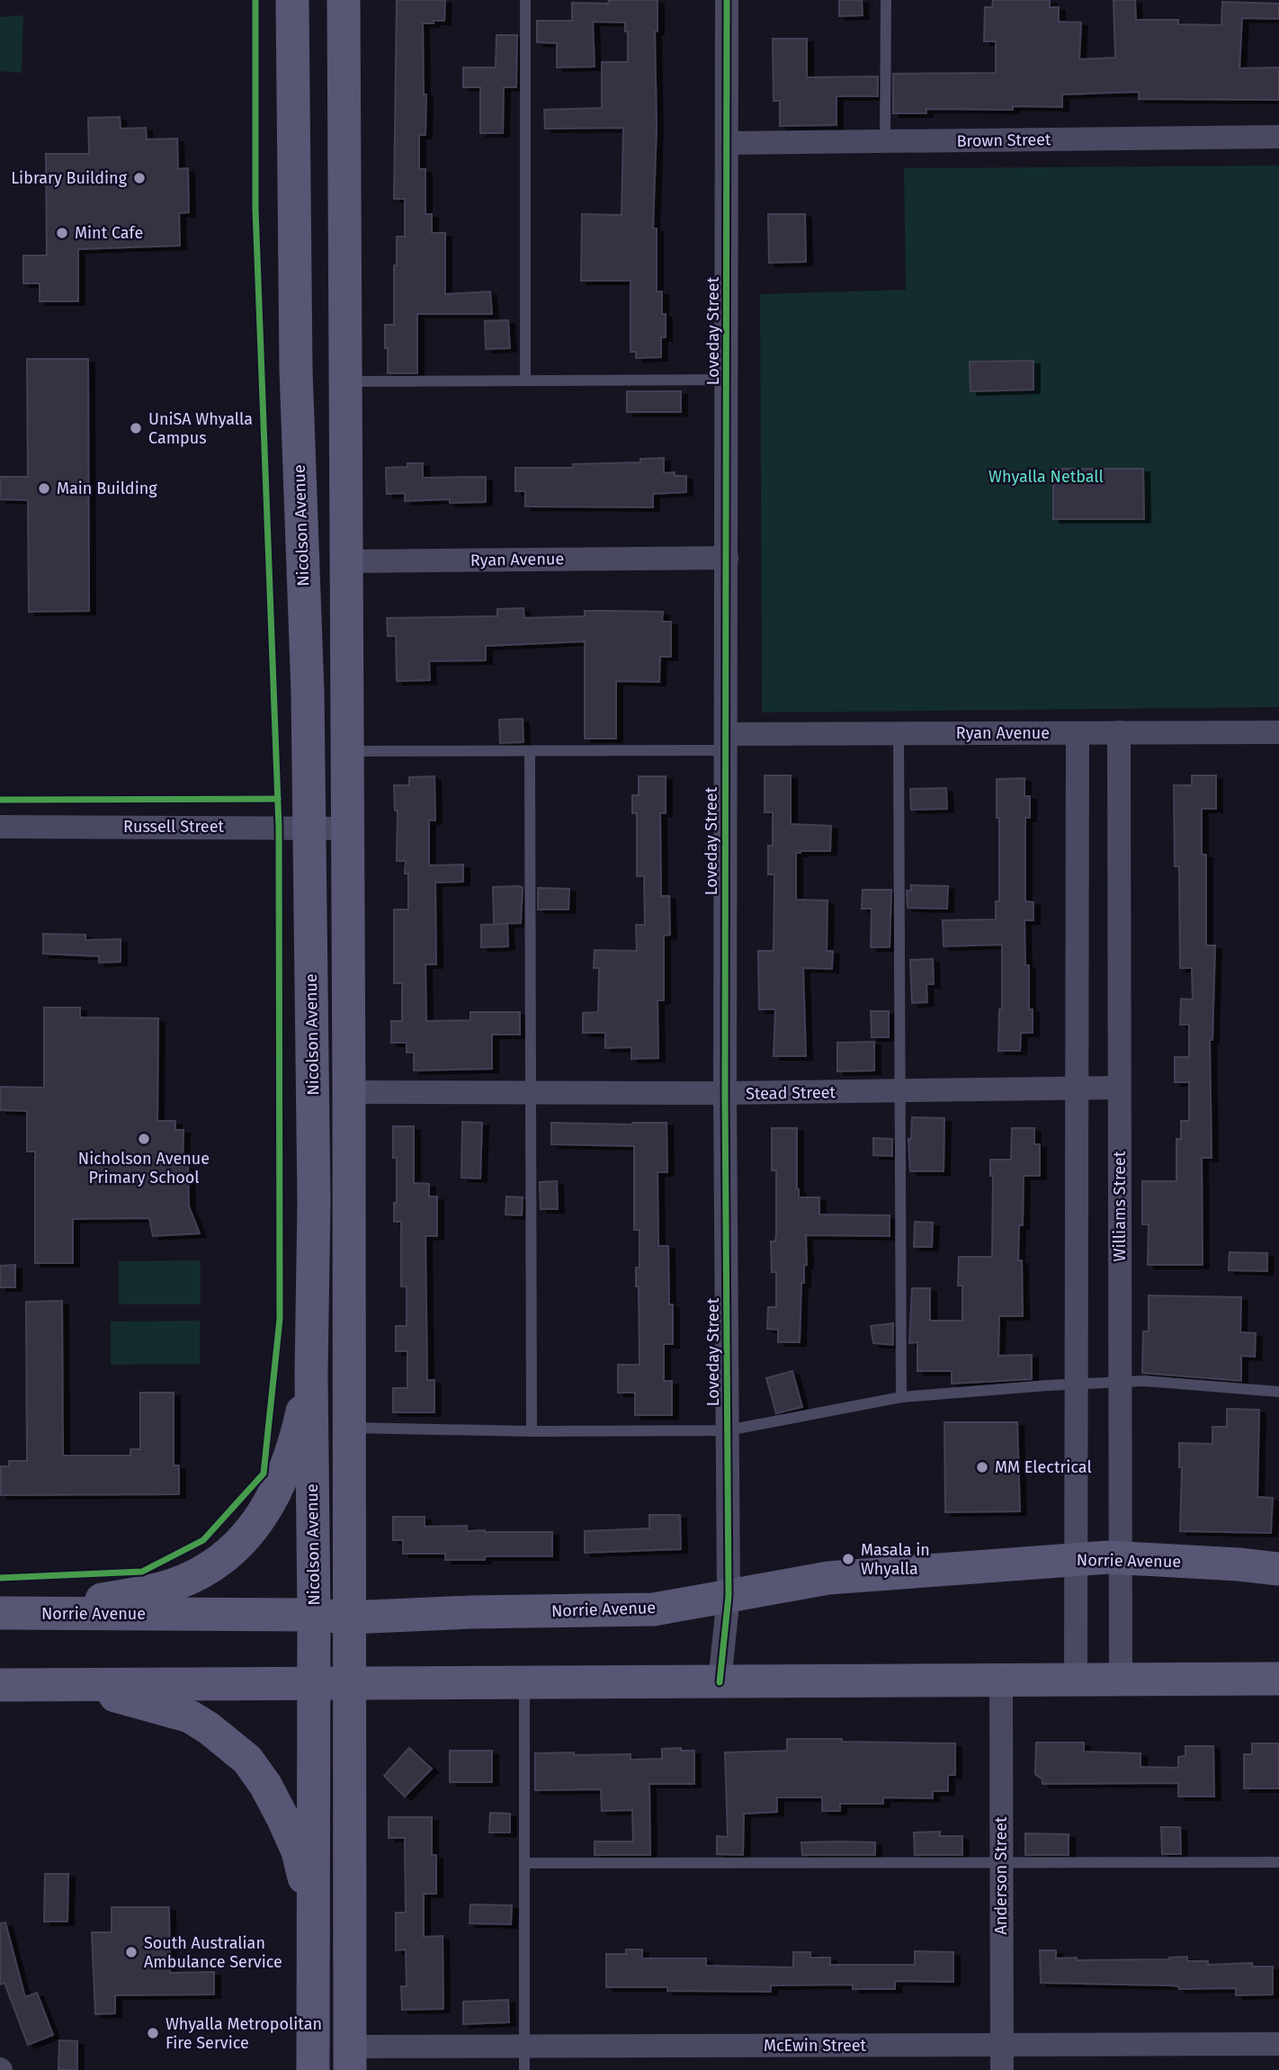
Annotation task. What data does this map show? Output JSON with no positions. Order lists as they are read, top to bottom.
{
  "streets": {
    "main road": ["Nicolson Avenue", "Norrie Avenue"],
    "street": [
      "Brown Street",
      "Loveday Street",
      "Ryan Avenue",
      "Russell Street",
      "Stead Street",
      "Williams Street",
      "Anderson Street",
      "McEwin Street"
    ]
  },
  "crossings": [
    ["Brown Street", "Loveday Street"],
    ["Loveday Street", "Ryan Avenue"],
    ["Loveday Street", "Stead Street"],
    ["Loveday Street", "Norrie Avenue"],
    ["Nicolson Avenue", "Russell Street"],
    ["Nicolson Avenue", "Norrie Avenue"],
    ["Ryan Avenue", "Williams Street"],
    ["Stead Street", "Williams Street"],
    ["Williams Street", "Norrie Avenue"],
    ["Anderson Street", "McEwin Street"]
  ],
  "parks": ["Whyalla Netball"],
  "places": [
    "Library Building",
    "Mint Cafe",
    "UniSA Whyalla Campus",
    "Main Building",
    "Nicholson Avenue Primary School",
    "MM Electrical",
    "Masala in Whyalla",
    "South Australian Ambulance Service",
    "Whyalla Metropolitan Fire Service"
  ]
}
